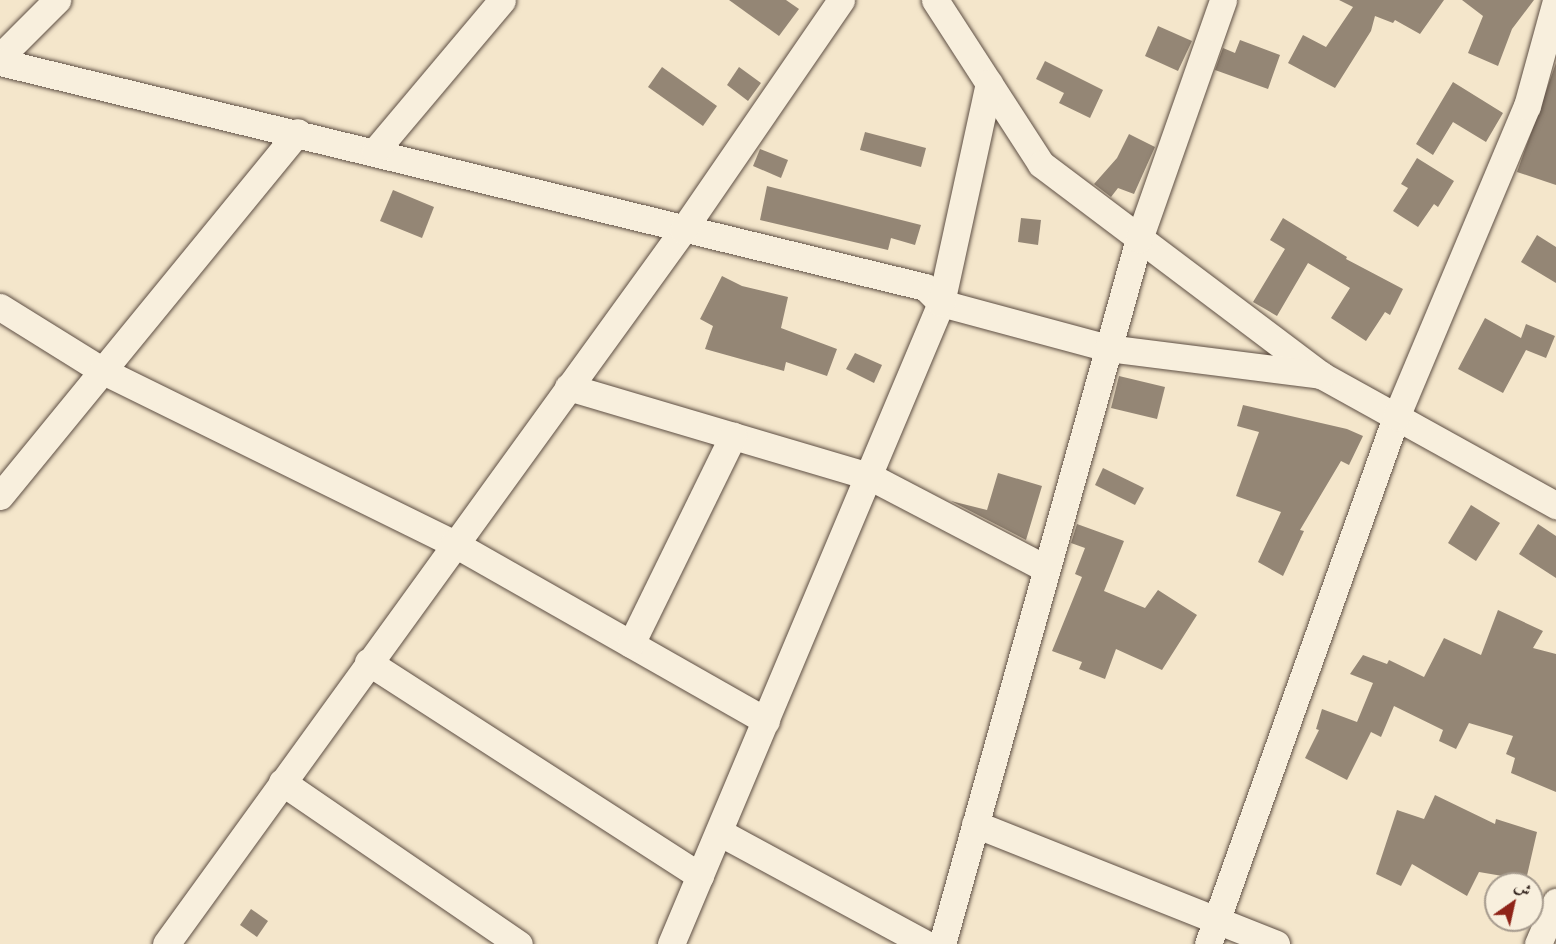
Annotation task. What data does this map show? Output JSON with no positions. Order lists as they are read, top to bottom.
{
  "north": "top right"
}
